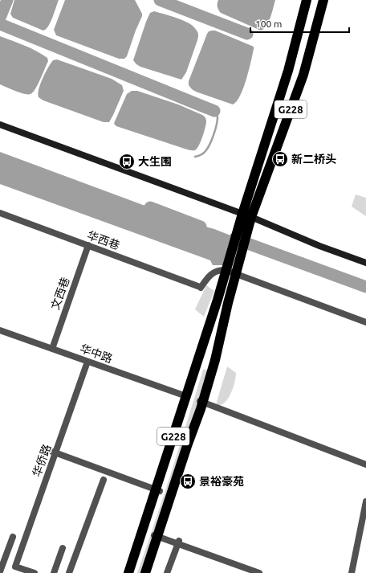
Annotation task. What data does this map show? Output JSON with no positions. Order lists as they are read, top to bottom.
{
  "streets": {
    "highway": ["G228"],
    "street": [
      "华西巷",
      "文西巷",
      "华中路",
      "华侨路"
    ]
  },
  "crossings": [
    ["G228", "华中路"],
    ["华西巷", "文西巷"],
    ["文西巷", "华中路"],
    ["华中路", "华侨路"]
  ],
  "places": {
    "bus stop": ["新二桥头", "大生围", "景裕豪苑"]
  },
  "scale_bar": "100 m"
}
